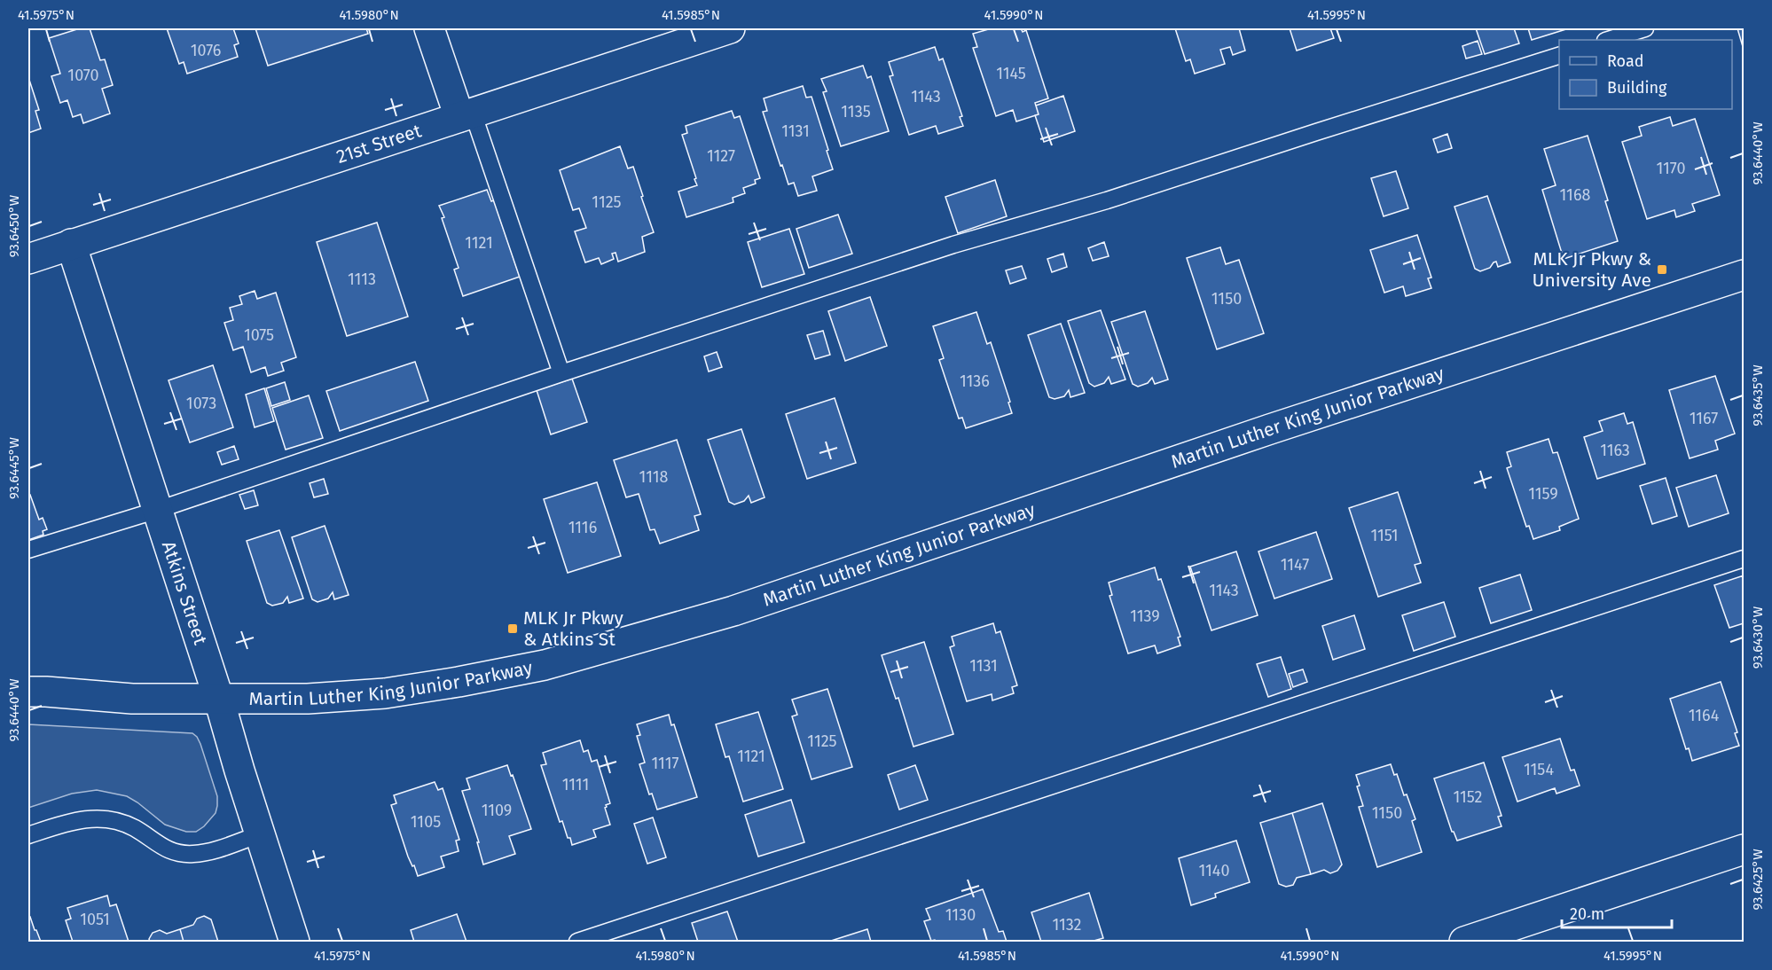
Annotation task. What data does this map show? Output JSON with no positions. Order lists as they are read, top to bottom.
{
  "streets": {
    "main road": ["21st Street", "Martin Luther King Junior Parkway", "Atkins Street"]
  },
  "crossings": [
    ["21st Street", "Atkins Street"],
    ["Martin Luther King Junior Parkway", "Atkins Street"]
  ],
  "places": {
    "transit": ["MLK Jr Pkwy & University Ave", "MLK Jr Pkwy & Atkins St"]
  },
  "house_numbers": [
    "1076",
    "1145",
    "1070",
    "1143",
    "1135",
    "1131",
    "1127",
    "1170",
    "1168",
    "1125",
    "1121",
    "1113",
    "1150",
    "1075",
    "1136",
    "1073",
    "1167",
    "1163",
    "1118",
    "1159",
    "1116",
    "1151",
    "1147",
    "1143",
    "1139",
    "1131",
    "1164",
    "1125",
    "1121",
    "1117",
    "1154",
    "1111",
    "1152",
    "1109",
    "1150",
    "1105",
    "1140",
    "1130",
    "1051",
    "1132"
  ],
  "legend": ["Road", "Building"],
  "scale_bar": "20 m",
  "coordinates": [
    "41.5975°N",
    "41.5980°N",
    "41.5985°N",
    "41.5990°N",
    "41.5995°N",
    "93.6440°W",
    "93.6450°W",
    "93.6435°W",
    "93.6445°W",
    "93.6430°W",
    "93.6425°W"
  ]
}
